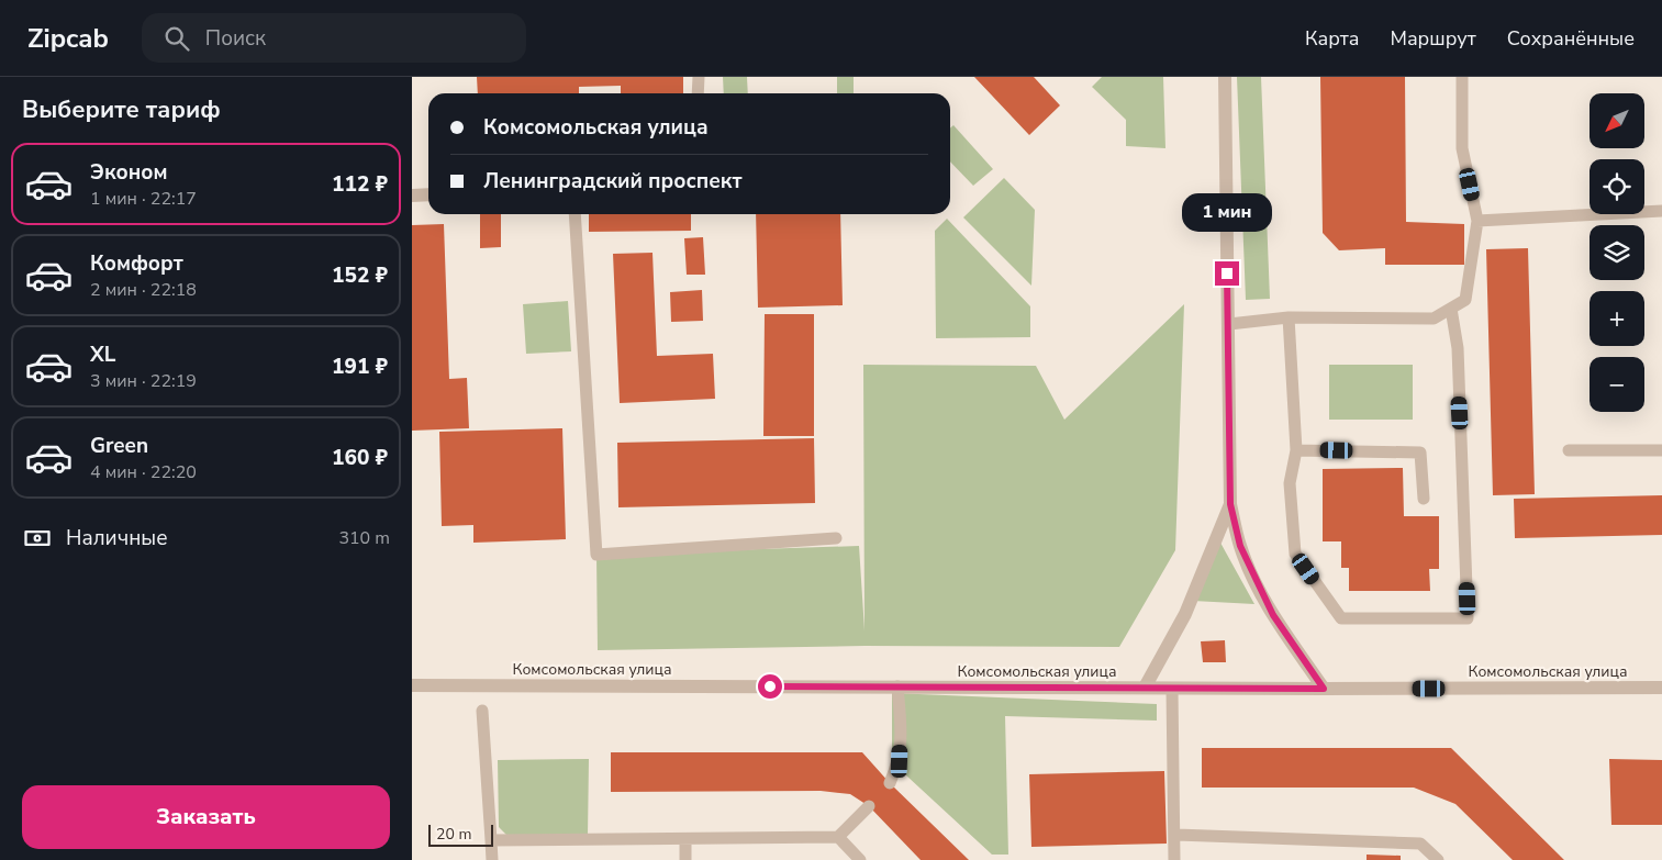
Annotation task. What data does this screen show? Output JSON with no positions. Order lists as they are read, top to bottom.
{
  "streets": {
    "street": ["Комсомольская улица"]
  },
  "scale_bar": "20 m",
  "north": "bottom left",
  "page": {
    "header": "Zipcab",
    "search": "Поиск",
    "nav": ["Карта", "Маршрут", "Сохранённые"],
    "heading": "Выберите тариф",
    "map_buttons": ["+", "−"],
    "banner": ["Комсомольская улица", "Ленинградский проспект"],
    "list": [
      {
        "name": "Эконом",
        "note": "1 мин · 22:17",
        "value": "112 ₽"
      },
      {
        "name": "Комфорт",
        "note": "2 мин · 22:18",
        "value": "152 ₽"
      },
      {
        "name": "XL",
        "note": "3 мин · 22:19",
        "value": "191 ₽"
      },
      {
        "name": "Green",
        "note": "4 мин · 22:20",
        "value": "160 ₽"
      }
    ],
    "bubble": "1 мин",
    "pay": ["Наличные", "310 m"],
    "buttons": "Заказать",
    "scale": "20 m"
  }
}
